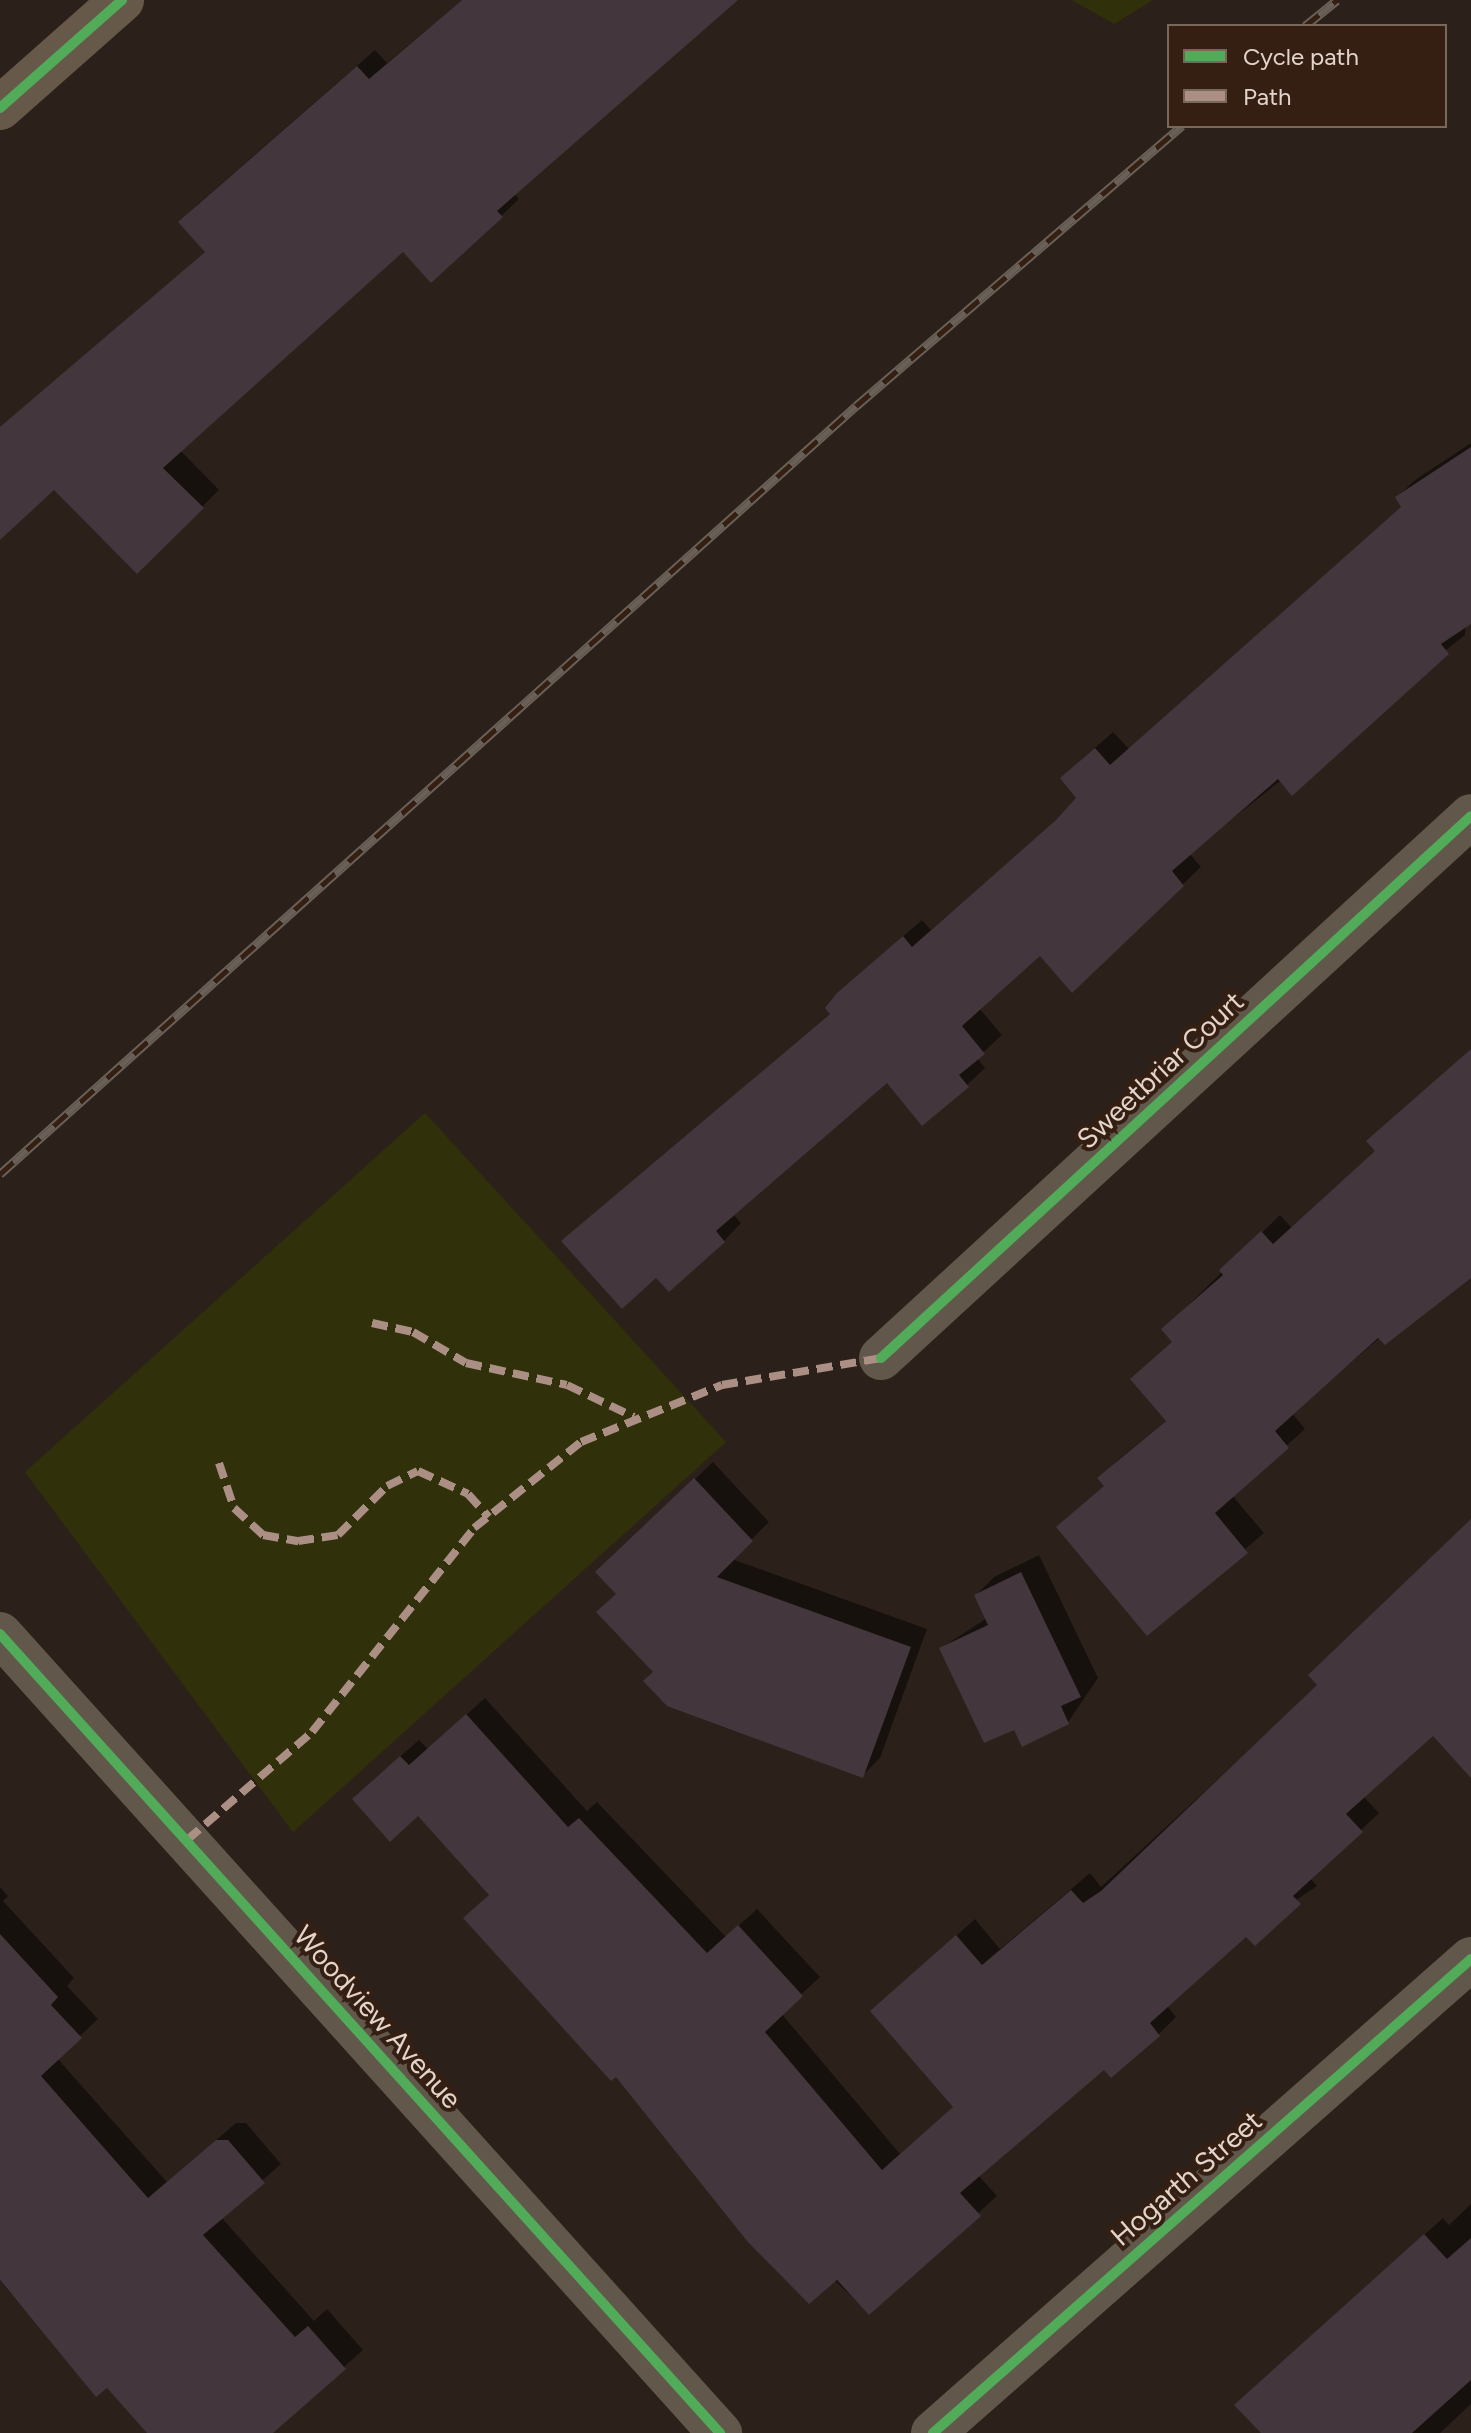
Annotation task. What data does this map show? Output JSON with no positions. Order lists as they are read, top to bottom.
{
  "streets": {
    "street": ["Sweetbriar Court", "Woodview Avenue", "Hogarth Street"]
  },
  "legend": ["Cycle path", "Path"]
}
